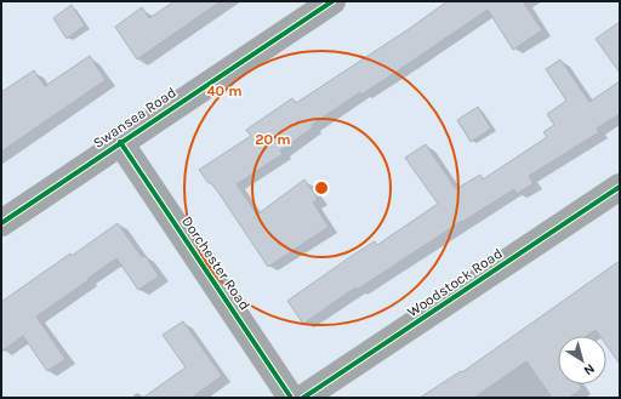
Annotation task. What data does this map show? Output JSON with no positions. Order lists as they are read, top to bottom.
{
  "streets": {
    "street": ["Swansea Road", "Dorchester Road", "Woodstock Road"]
  },
  "crossings": [
    ["Swansea Road", "Dorchester Road"]
  ],
  "north": "bottom right",
  "rings": ["40 m", "20 m"]
}
